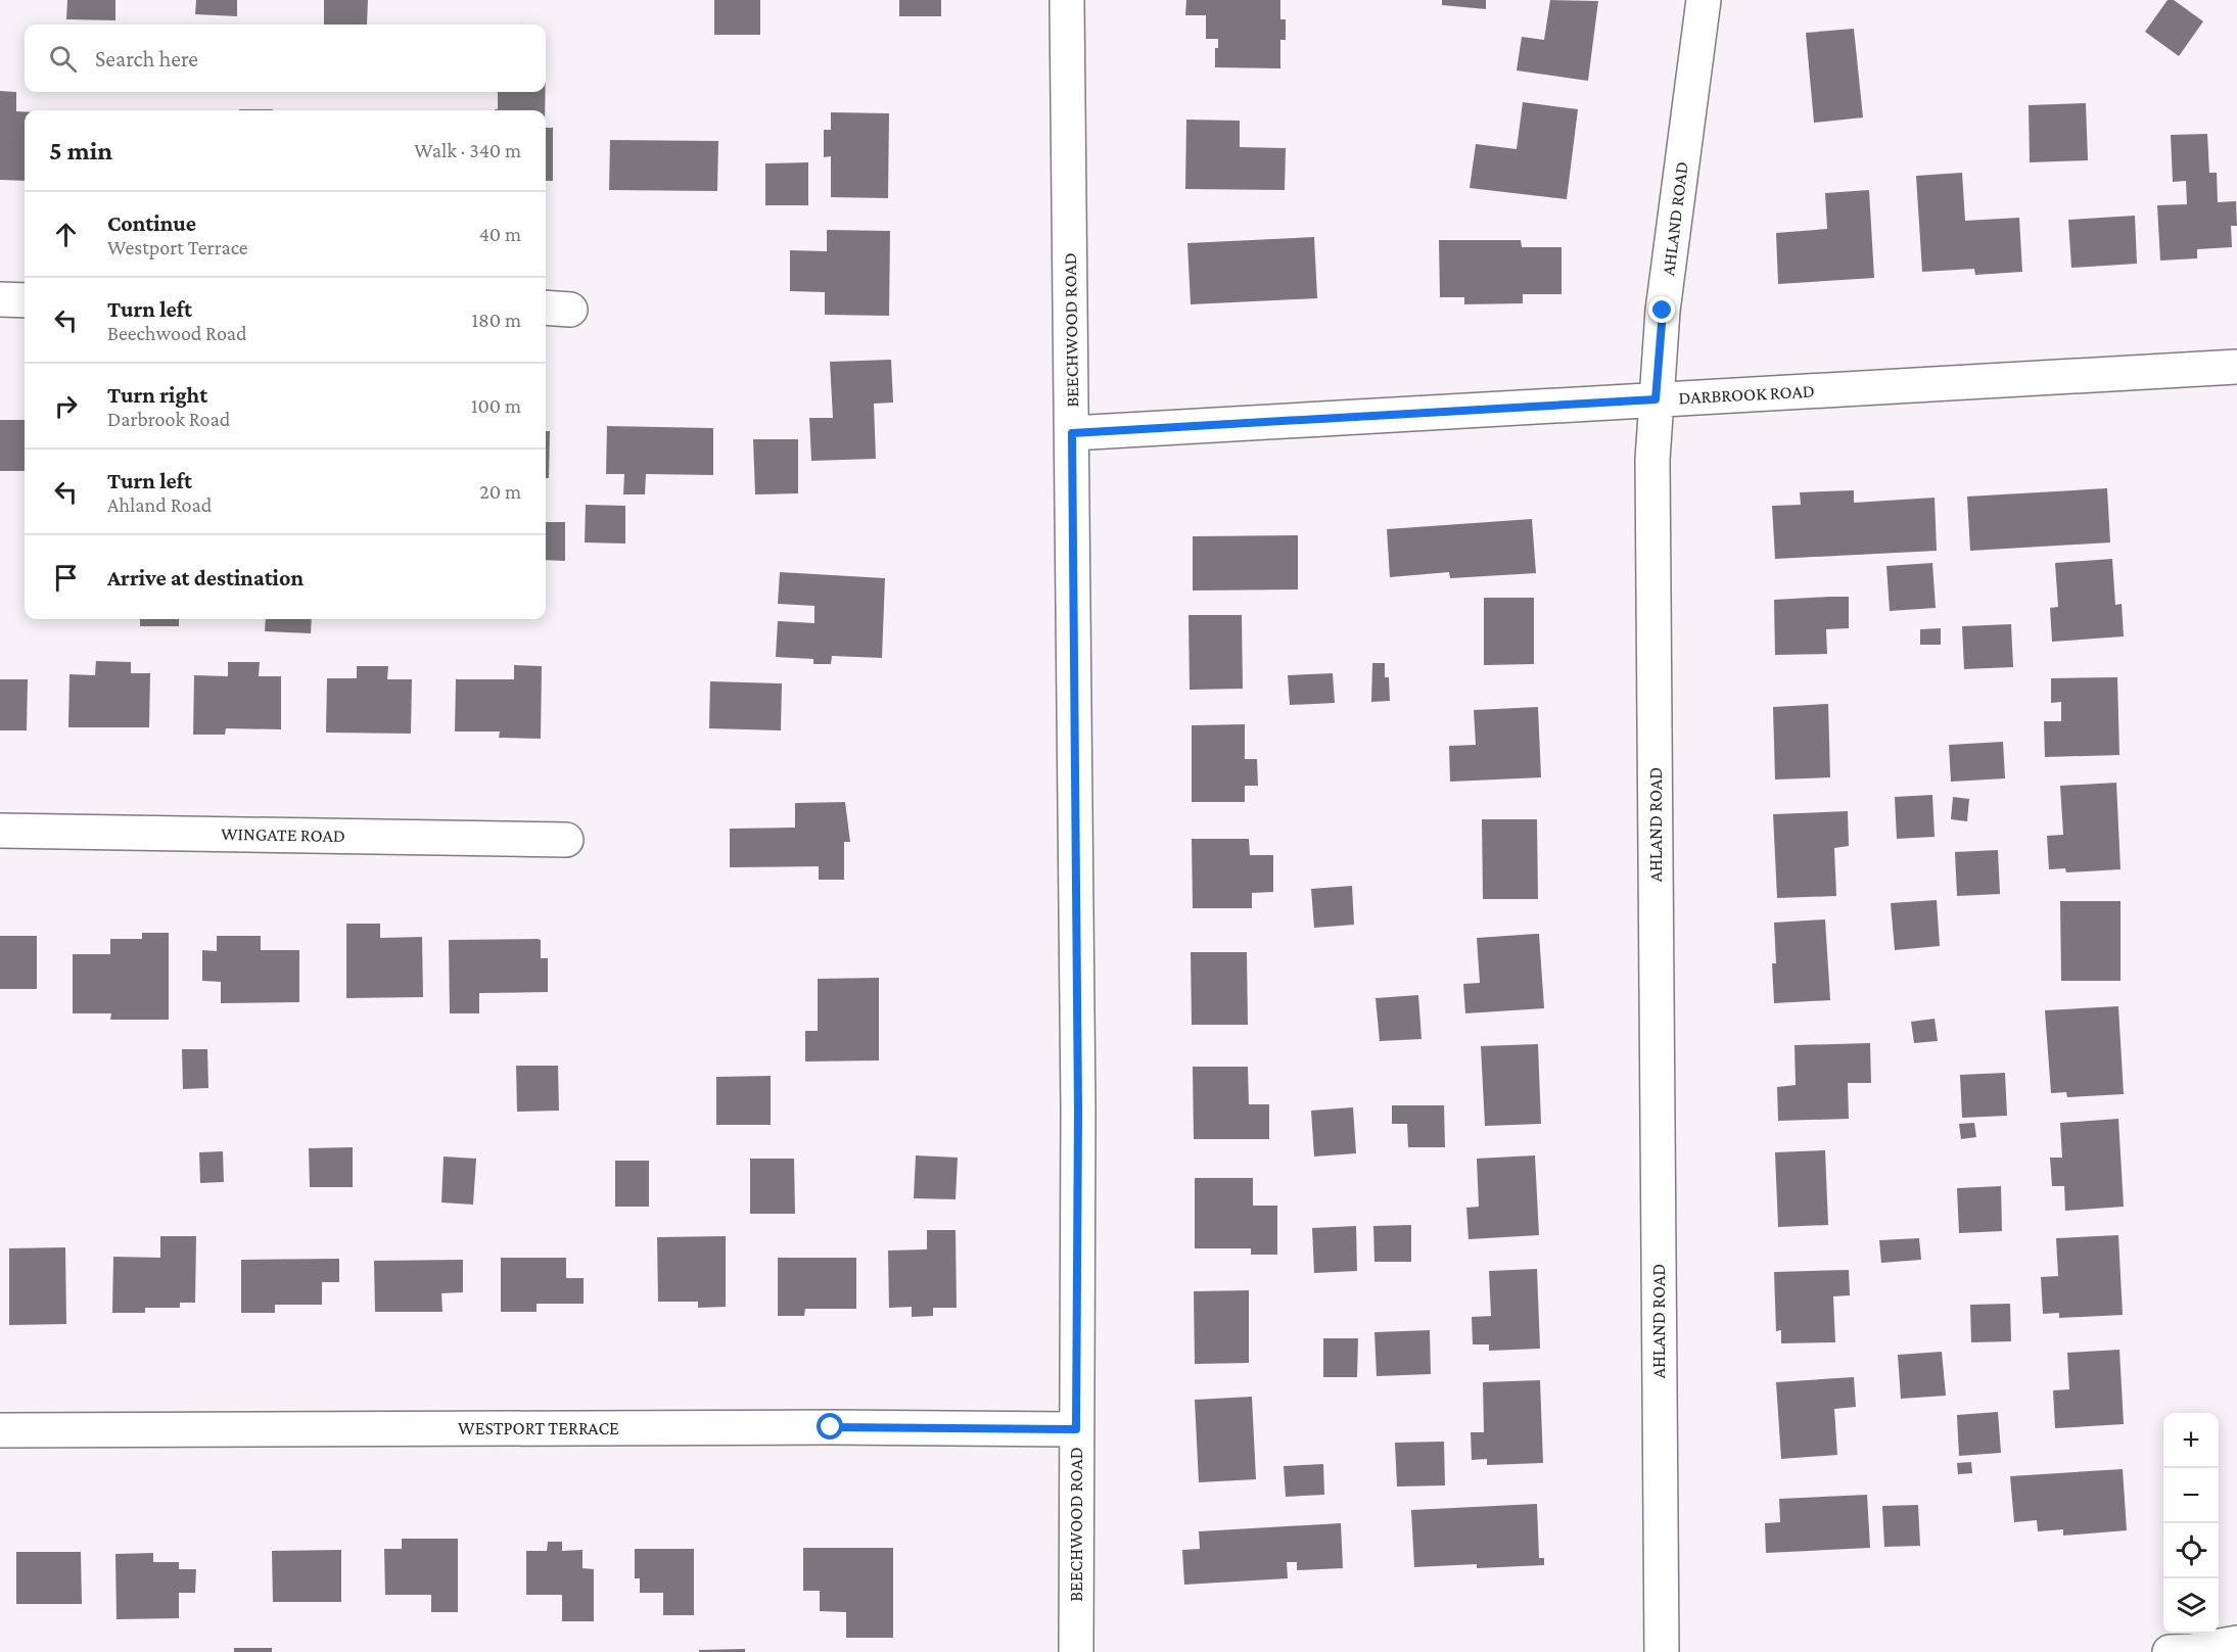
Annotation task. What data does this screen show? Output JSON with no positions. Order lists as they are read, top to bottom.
{
  "streets": {
    "street": [
      "AHLAND ROAD",
      "BEECHWOOD ROAD",
      "DARBROOK ROAD",
      "WINGATE ROAD",
      "WESTPORT TERRACE"
    ]
  },
  "crossings": [
    ["AHLAND ROAD", "DARBROOK ROAD"],
    ["BEECHWOOD ROAD", "DARBROOK ROAD"],
    ["BEECHWOOD ROAD", "WESTPORT TERRACE"]
  ],
  "page": {
    "search": "Search here",
    "heading": ["5 min", "Walk · 340 m"],
    "list": [
      ["Continue", "Westport Terrace", "40 m"],
      ["Turn left", "Beechwood Road", "180 m"],
      ["Turn right", "Darbrook Road", "100 m"],
      ["Turn left", "Ahland Road", "20 m"],
      "Arrive at destination"
    ],
    "map_buttons": ["+", "−"]
  }
}
